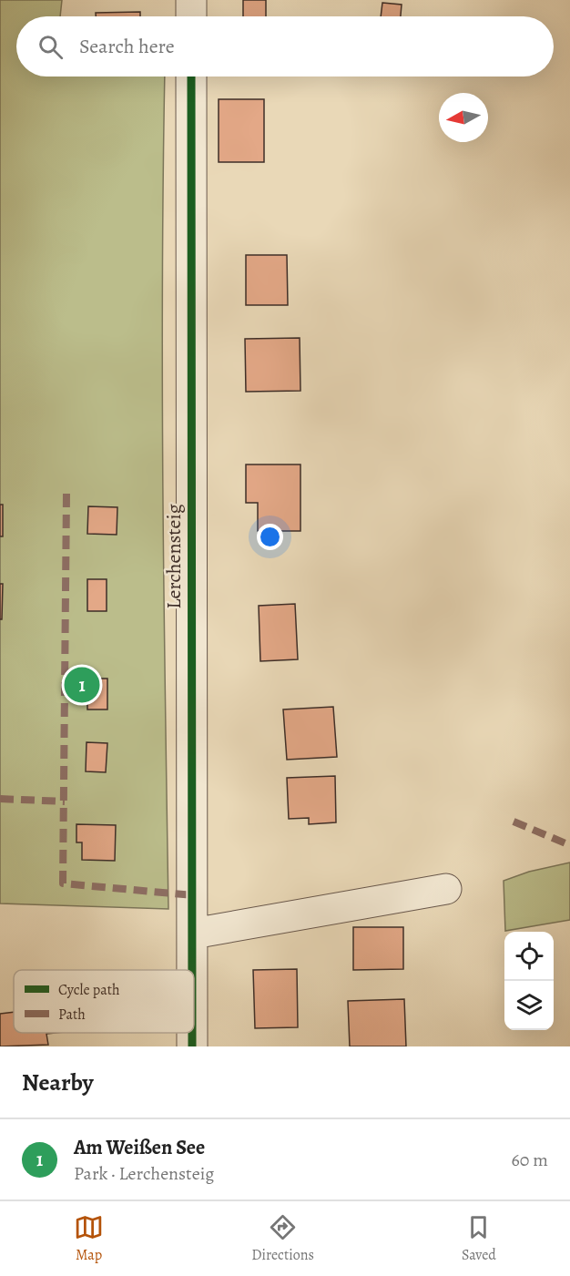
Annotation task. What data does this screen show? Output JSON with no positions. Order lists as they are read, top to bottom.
{
  "streets": {
    "street": ["Lerchensteig"]
  },
  "legend": ["Cycle path", "Path"],
  "north": "left",
  "page": {
    "search": "Search here",
    "pins": "1",
    "heading": "Nearby",
    "list": [
      {
        "mark": "1",
        "name": "Am Weißen See",
        "note": "Park · Lerchensteig",
        "value": "60 m"
      }
    ],
    "nav": ["Map", "Directions", "Saved"]
  }
}
